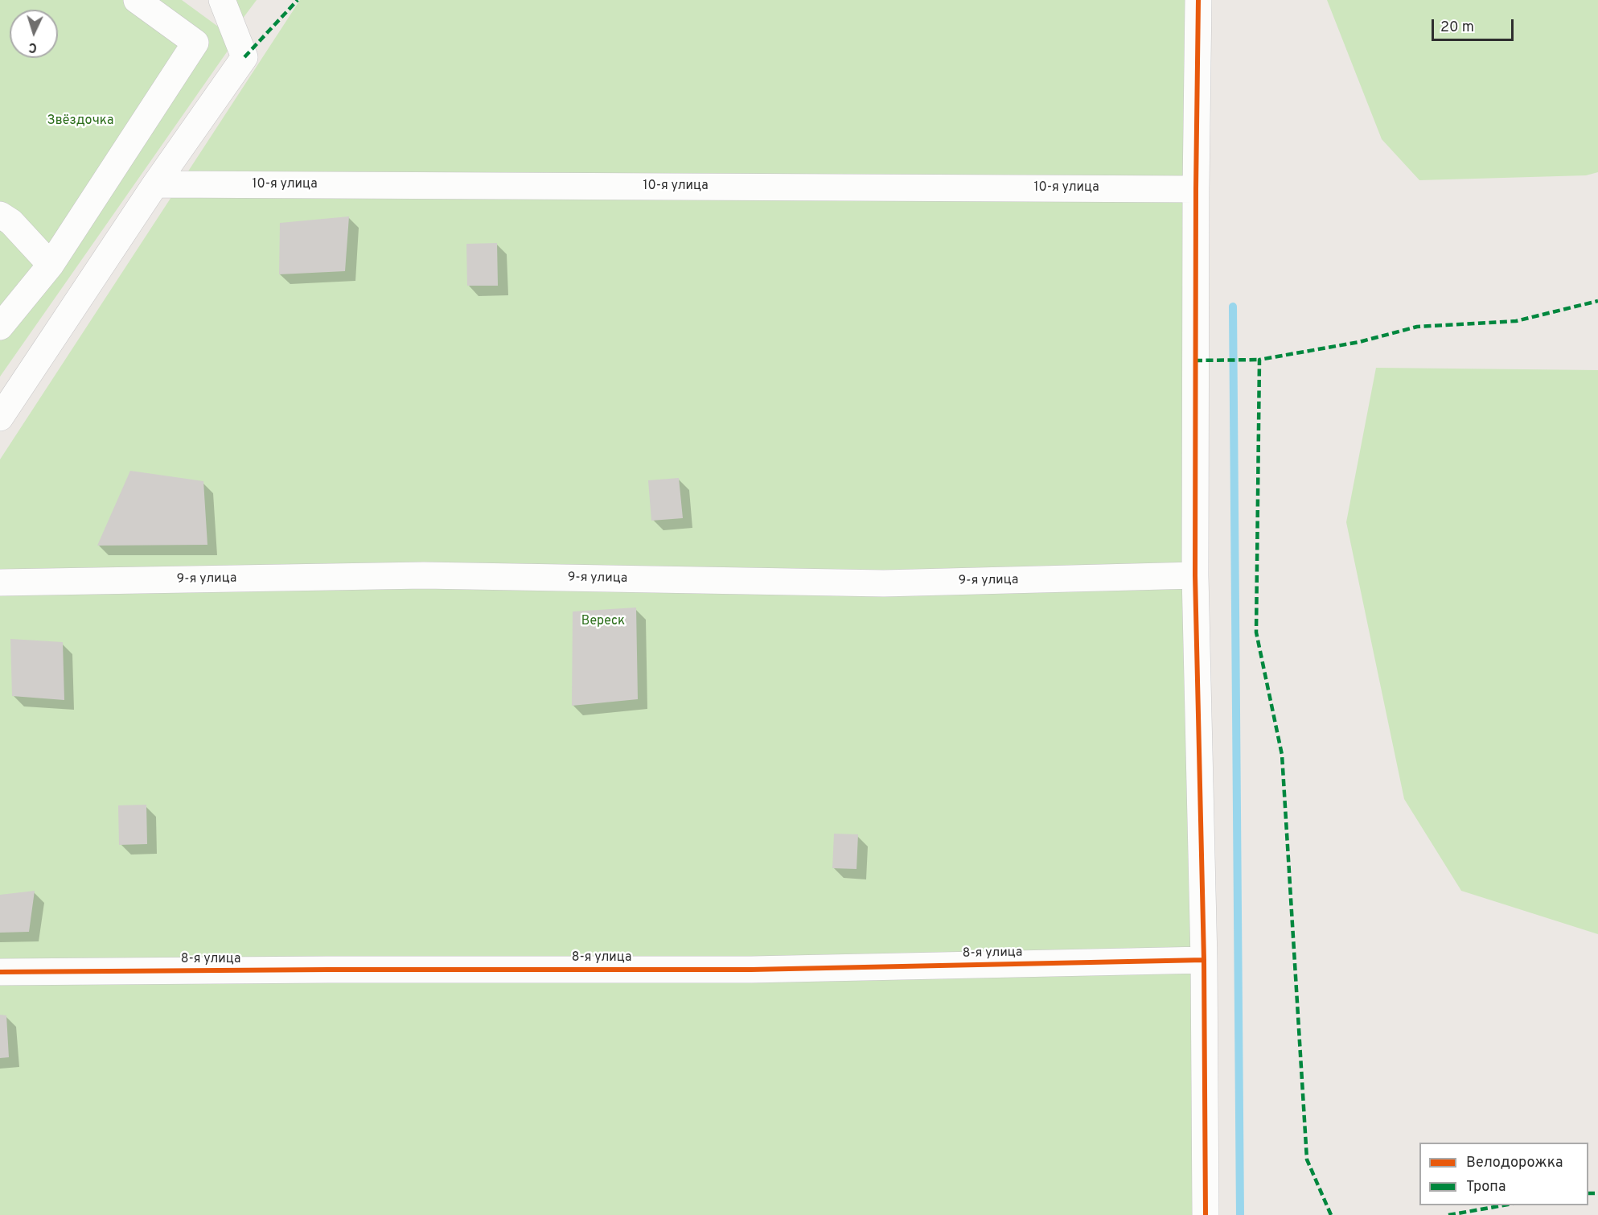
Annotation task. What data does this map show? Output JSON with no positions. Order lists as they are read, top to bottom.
{
  "streets": {
    "street": ["10-я улица", "9-я улица", "8-я улица"]
  },
  "parks": ["Звёздочка", "Вереск"],
  "legend": ["Велодорожка", "Тропа"],
  "scale_bar": "20 m",
  "north": "bottom"
}
